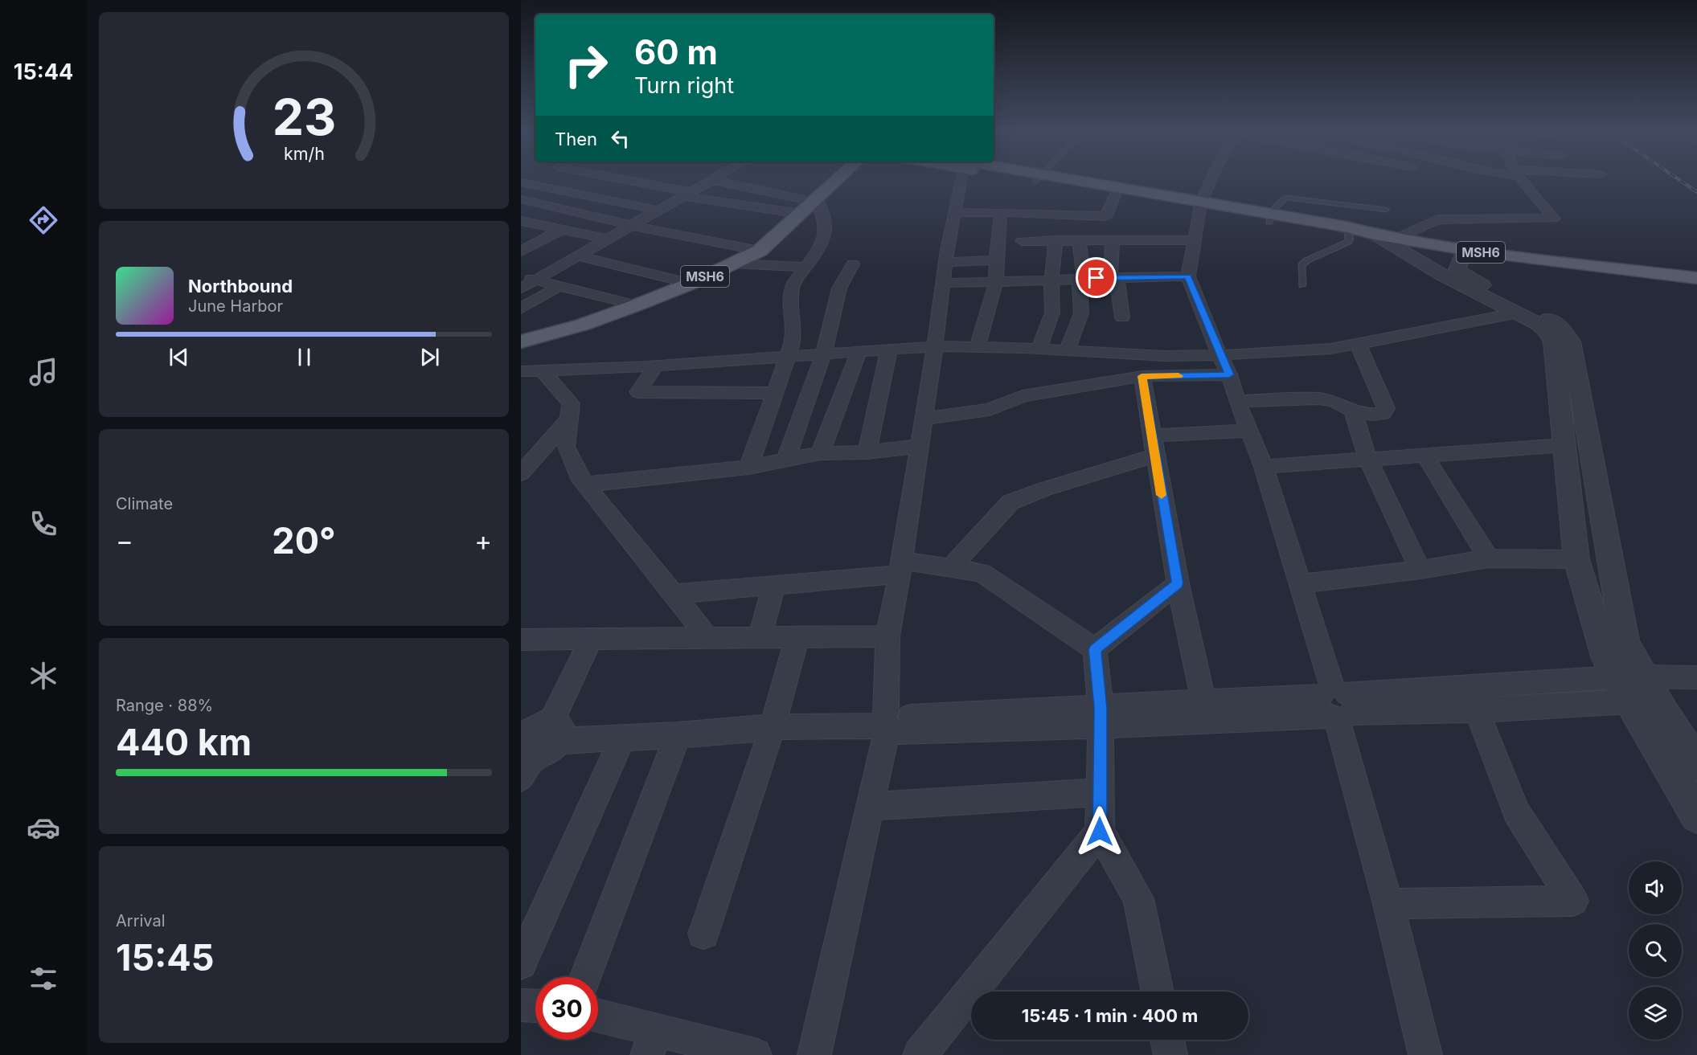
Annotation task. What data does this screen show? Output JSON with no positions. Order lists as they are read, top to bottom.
{
  "streets": {
    "main road": ["MSH6"]
  },
  "page": {
    "tabs": "15:44",
    "turn": ["60 m", "Turn right"],
    "then": "Then",
    "song": ["Northbound", "June Harbor"],
    "tile": [
      "Climate",
      ["Range · 88%", "440 km"],
      ["Arrival", "15:45"]
    ],
    "heat": ["−", "20°", "+"],
    "limit": "30",
    "trip": "15:45 · 1 min · 400 m",
    "gauge": ["23", "km/h"]
  }
}
